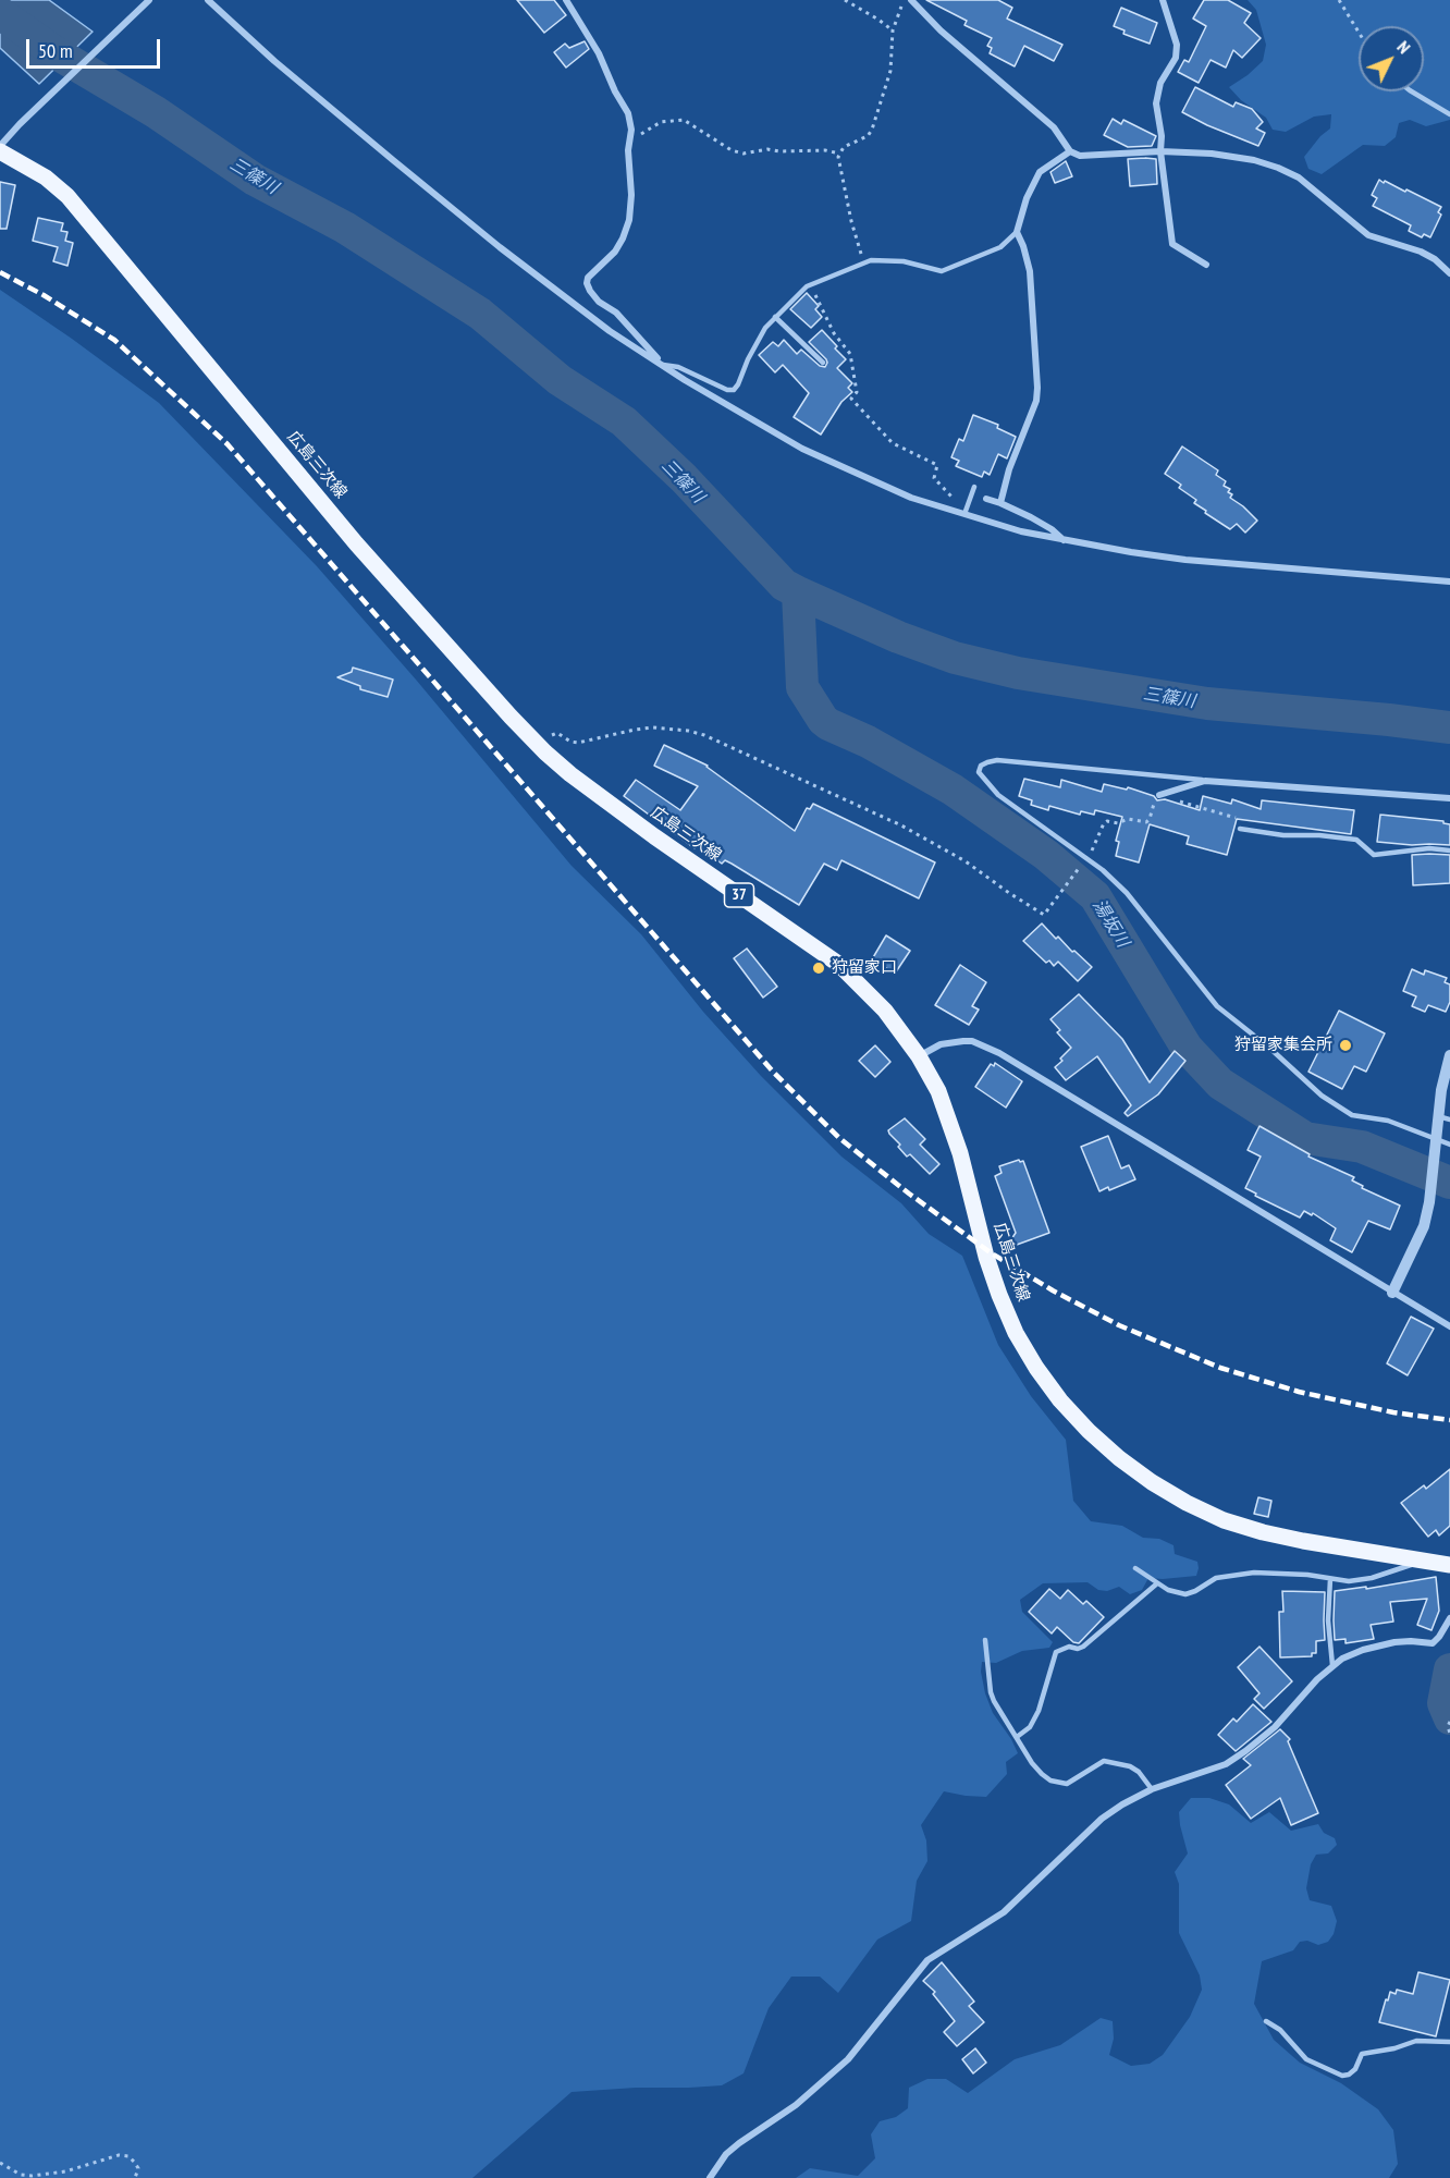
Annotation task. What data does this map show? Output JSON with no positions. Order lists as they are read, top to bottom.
{
  "streets": {
    "main road": ["広島三次線", "37"]
  },
  "water": ["三篠川", "湯坂川"],
  "places": ["狩留家口", "狩留家集会所"],
  "scale_bar": "50 m",
  "north": "top right"
}
